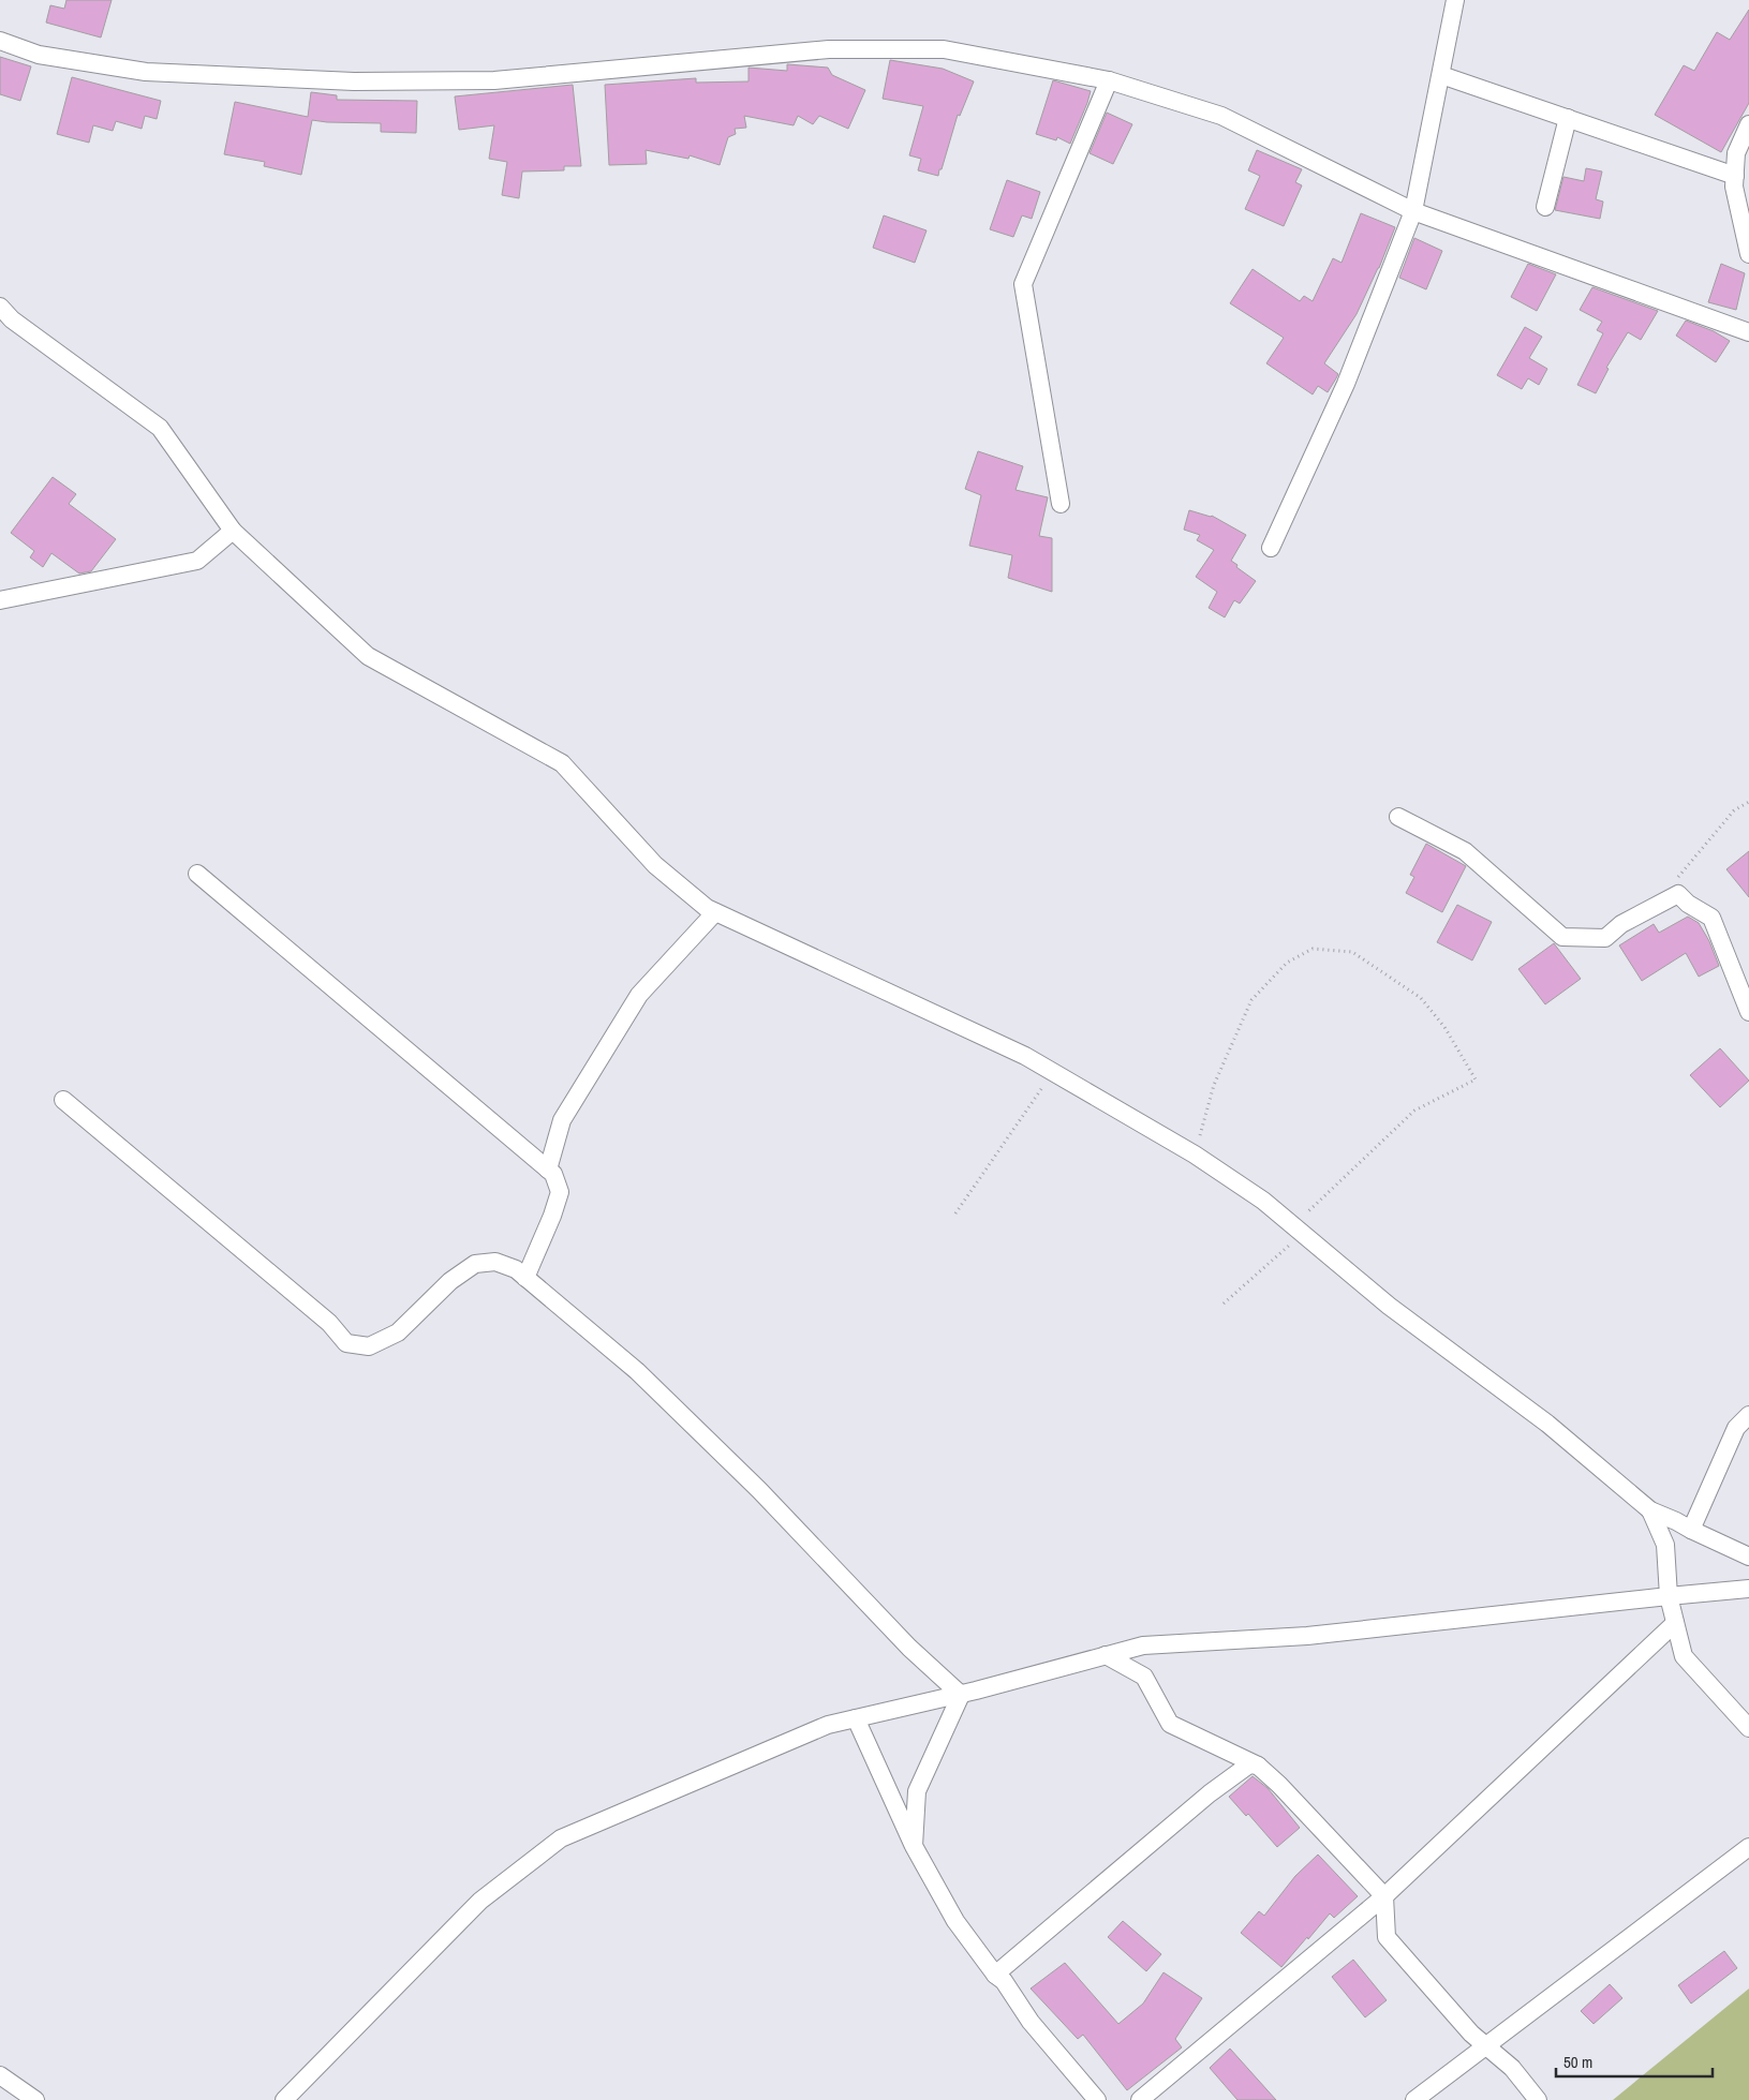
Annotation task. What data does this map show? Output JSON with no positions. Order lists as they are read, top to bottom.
{
  "scale_bar": "50 m"
}
